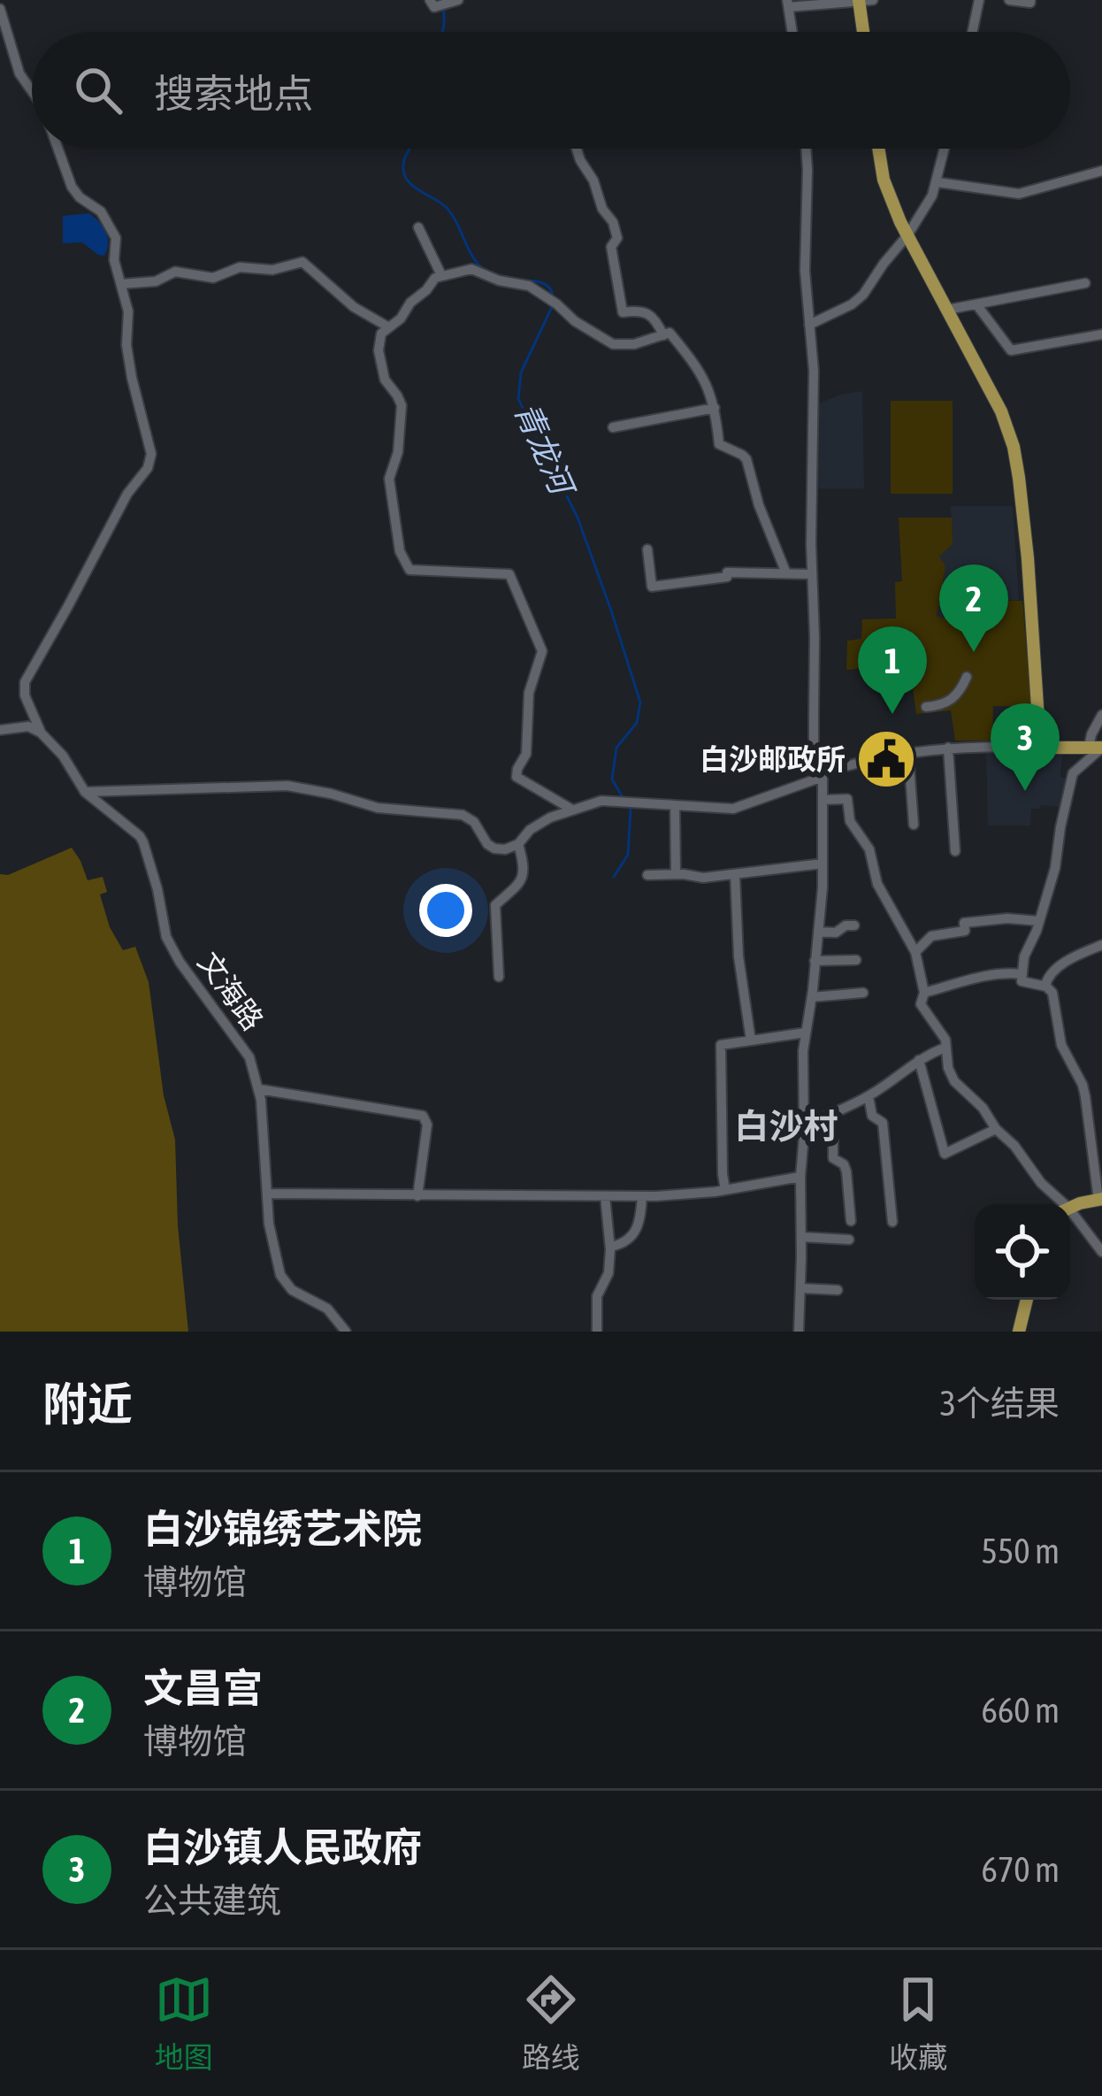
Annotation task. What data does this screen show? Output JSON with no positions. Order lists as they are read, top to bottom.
{
  "streets": {
    "street": ["文海路"]
  },
  "districts": ["白沙村"],
  "water": ["青龙河"],
  "places": {
    "public building": ["白沙邮政所"]
  },
  "page": {
    "search": "搜索地点",
    "pins": ["2", "1", "3"],
    "heading": ["附近", "3个结果"],
    "list": [
      {
        "mark": "1",
        "name": "白沙锦绣艺术院",
        "note": "博物馆",
        "value": "550 m"
      },
      {
        "mark": "2",
        "name": "文昌宫",
        "note": "博物馆",
        "value": "660 m"
      },
      {
        "mark": "3",
        "name": "白沙镇人民政府",
        "note": "公共建筑",
        "value": "670 m"
      }
    ],
    "nav": ["地图", "路线", "收藏"]
  }
}
